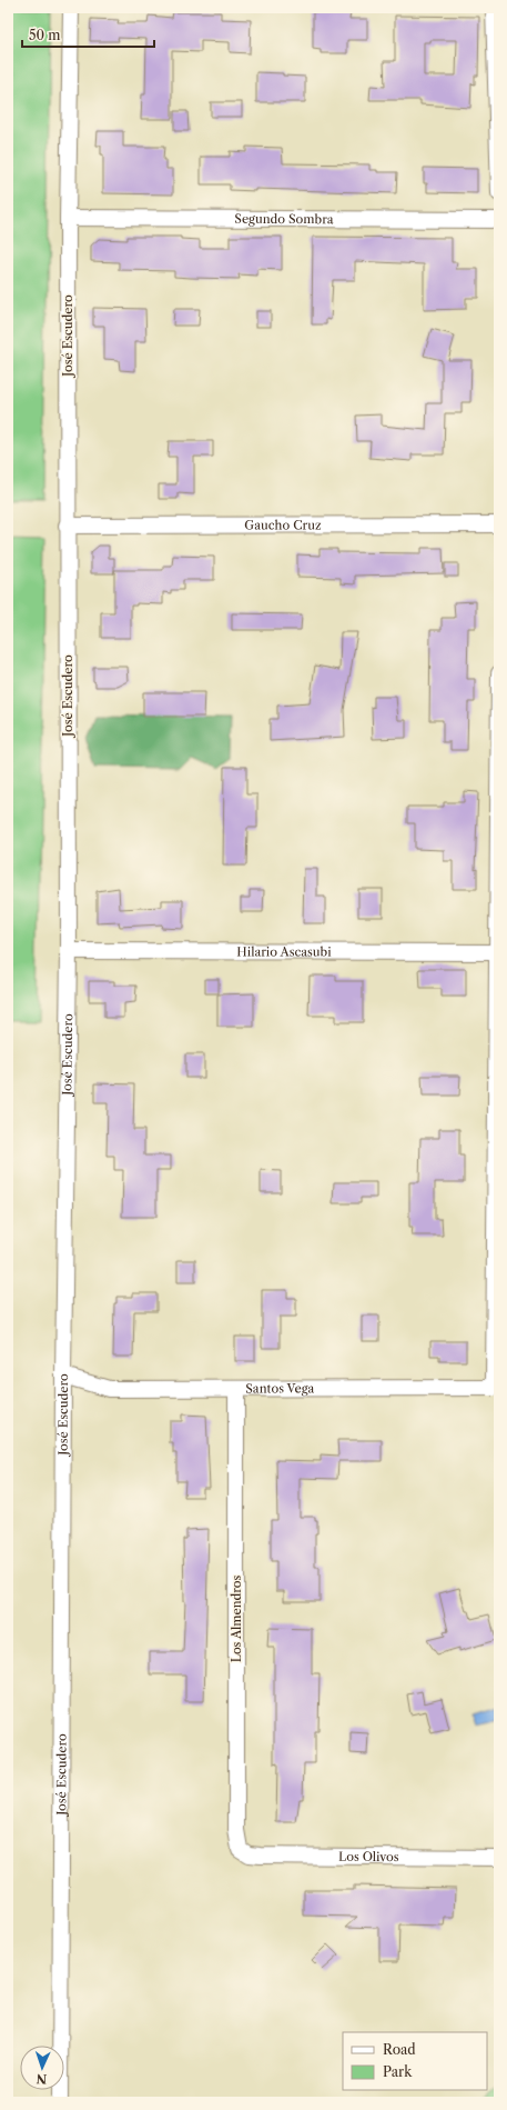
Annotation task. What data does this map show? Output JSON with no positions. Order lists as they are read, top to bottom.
{
  "streets": {
    "street": [
      "Segundo Sombra",
      "José Escudero",
      "Gaucho Cruz",
      "Hilario Ascasubi",
      "Santos Vega",
      "Los Almendros",
      "Los Olivos"
    ]
  },
  "crossings": [
    ["Segundo Sombra", "José Escudero"],
    ["José Escudero", "Gaucho Cruz"],
    ["José Escudero", "Hilario Ascasubi"],
    ["José Escudero", "Santos Vega"],
    ["Santos Vega", "Los Almendros"],
    ["Los Almendros", "Los Olivos"]
  ],
  "legend": ["Road", "Park"],
  "scale_bar": "50 m",
  "north": "bottom"
}
